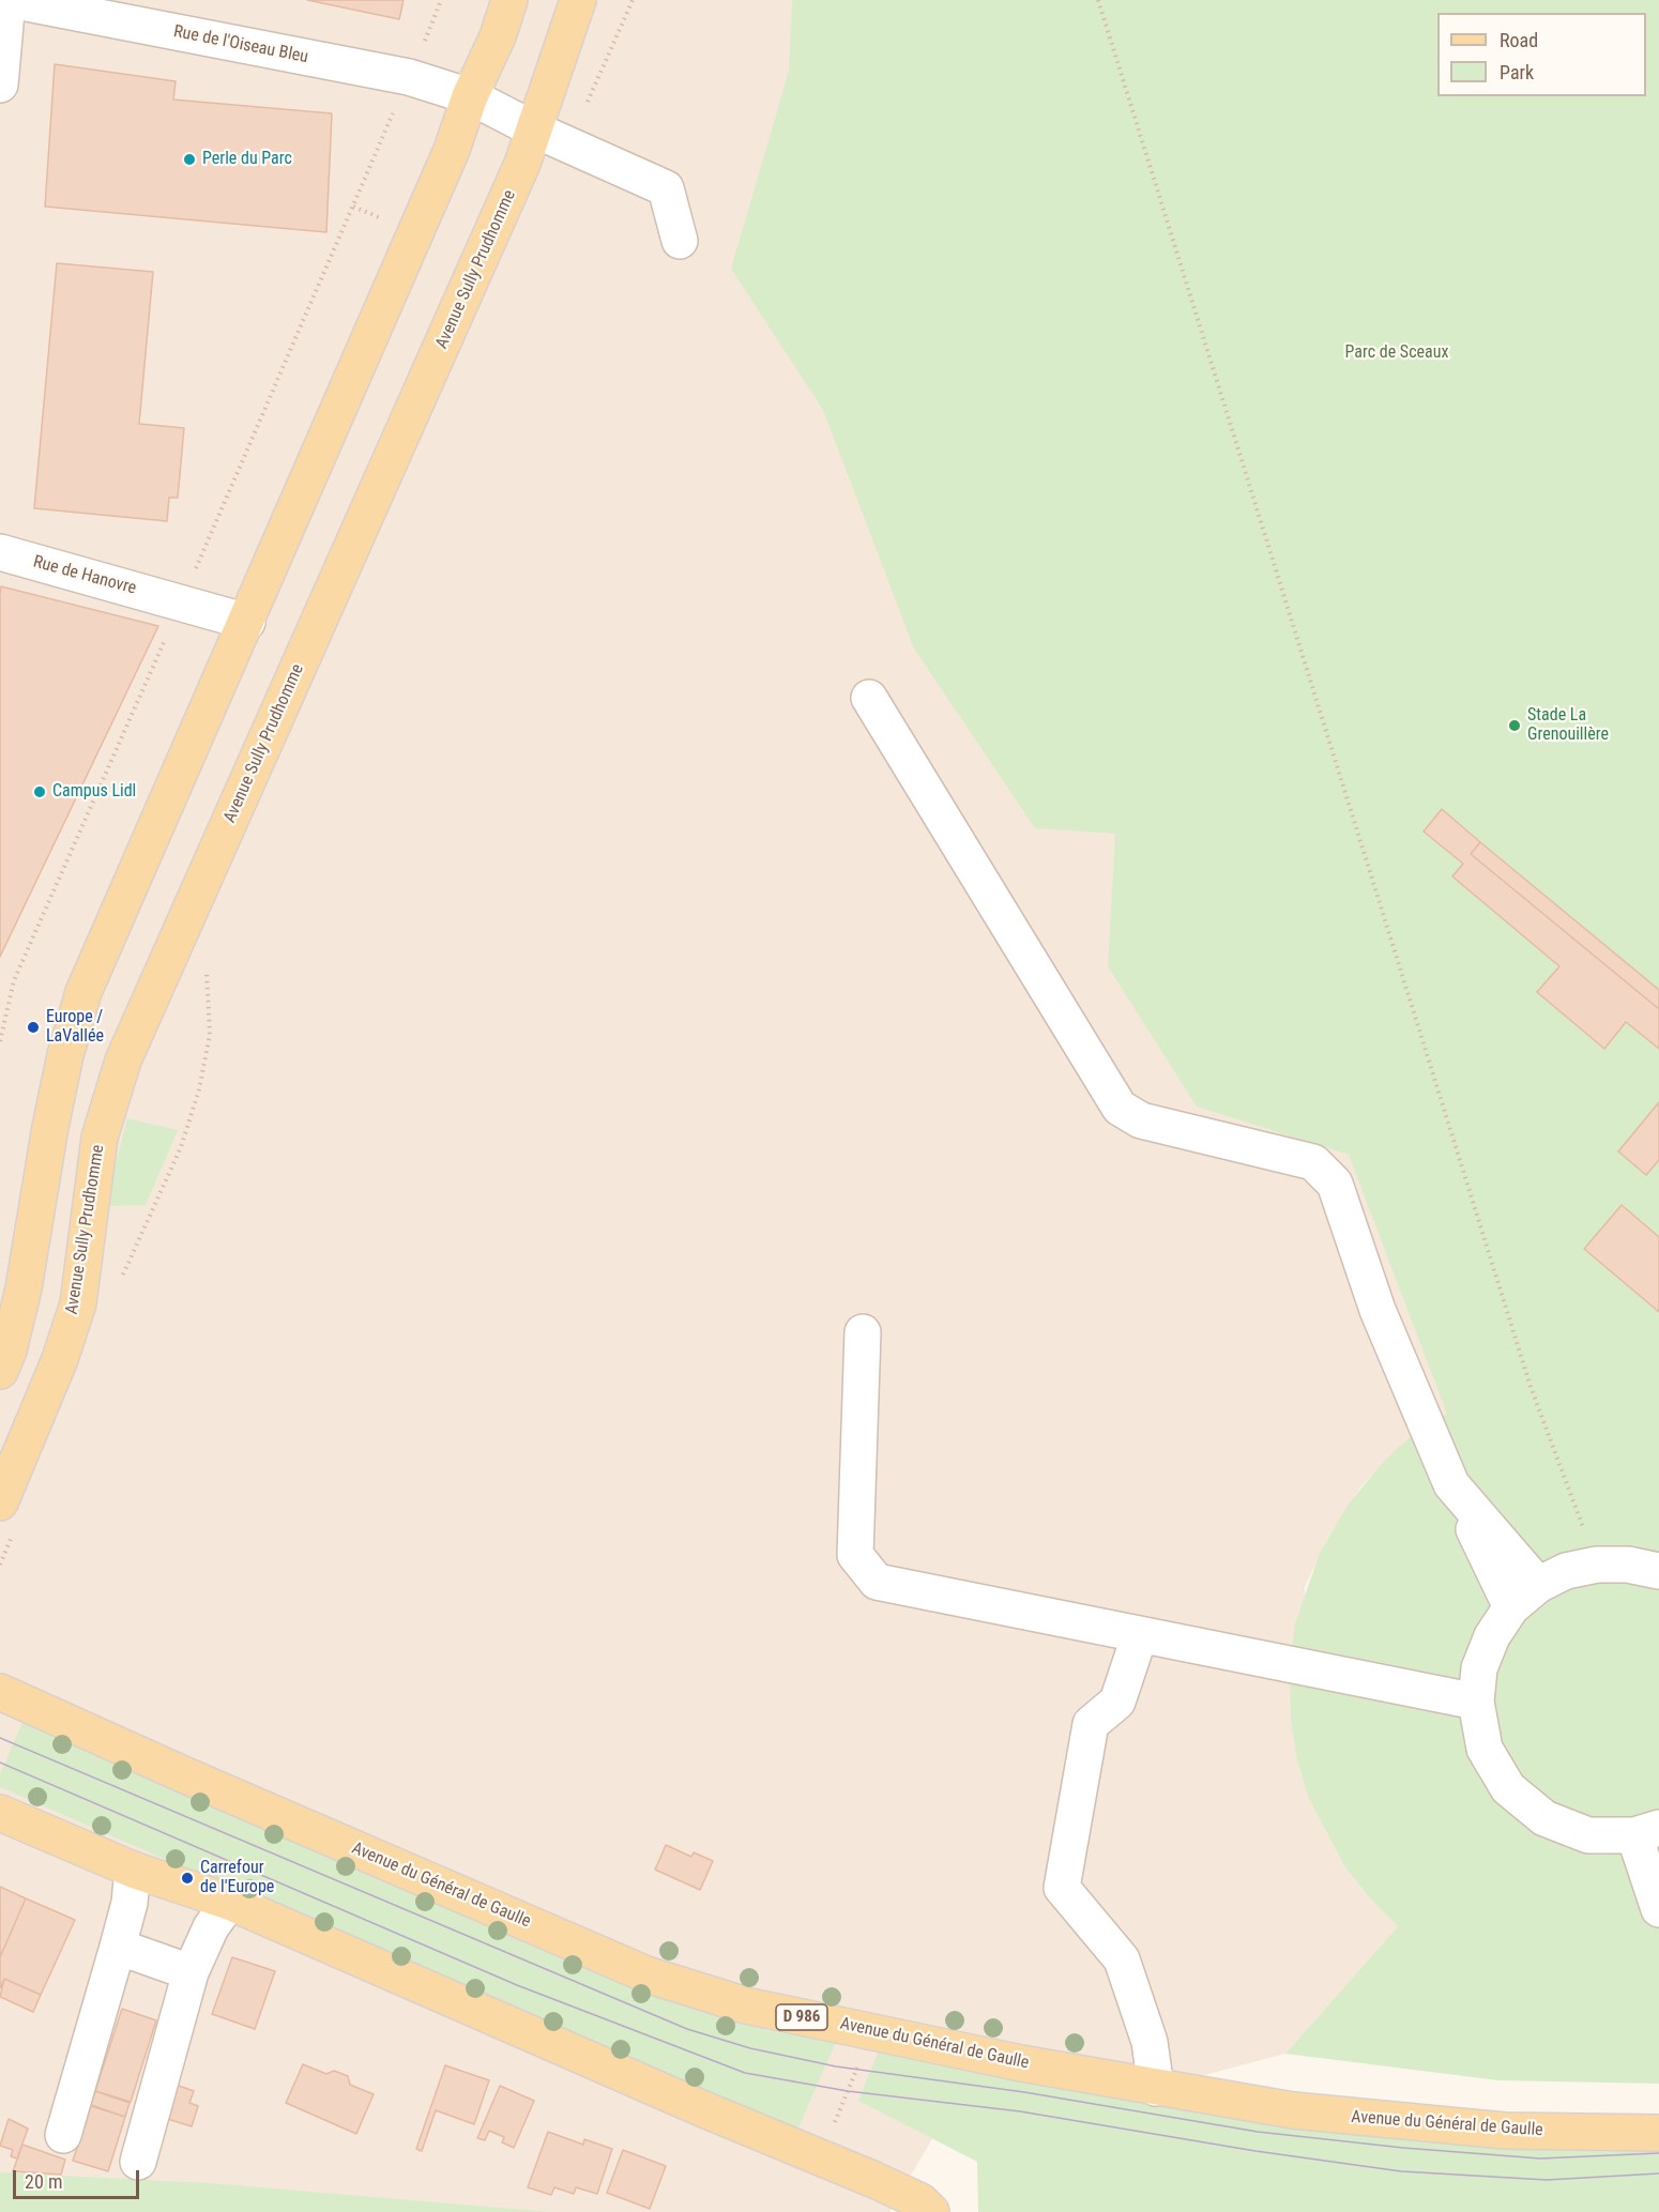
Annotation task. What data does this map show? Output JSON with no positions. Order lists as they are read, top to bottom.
{
  "streets": {
    "main road": ["Avenue Sully Prudhomme", "Avenue du Général de Gaulle", "D 986"],
    "street": ["Rue de l'Oiseau Bleu", "Rue de Hanovre"]
  },
  "crossings": [
    ["Rue de l'Oiseau Bleu", "Avenue Sully Prudhomme"]
  ],
  "parks": ["Parc de Sceaux"],
  "places": [
    "Perle du Parc",
    "Stade La Grenouillère",
    "Campus Lidl",
    "Europe / LaVallée",
    "Carrefour de l'Europe"
  ],
  "legend": ["Road", "Park"],
  "scale_bar": "20 m"
}
